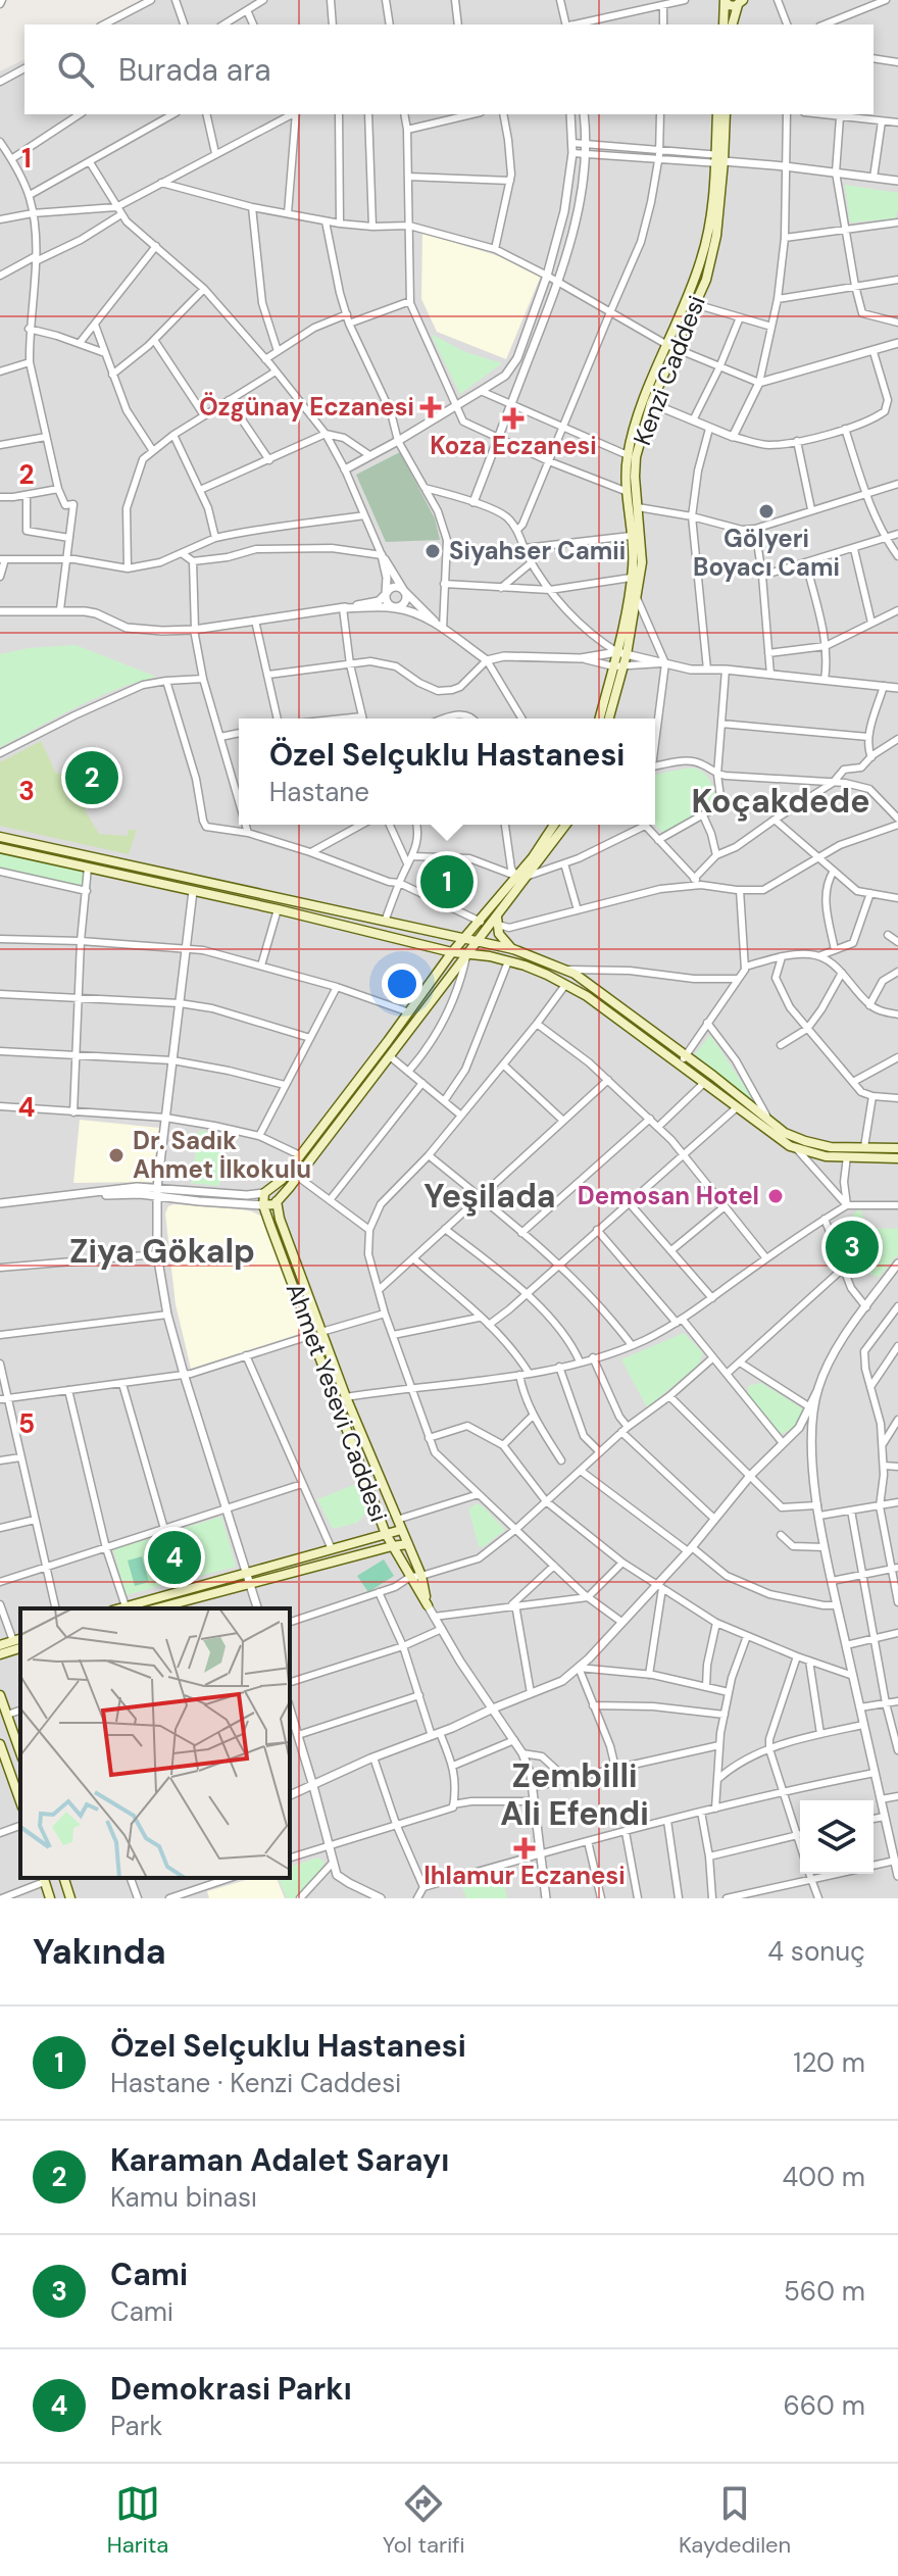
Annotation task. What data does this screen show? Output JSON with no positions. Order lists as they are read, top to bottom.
{
  "streets": {
    "main road": ["Kenzi Caddesi", "Ahmet Yesevi Caddesi"]
  },
  "districts": [
    "Koçakdede",
    "Yeşilada",
    "Ziya Gökalp",
    "Zembilli Ali Efendi"
  ],
  "places": {
    "health": ["Özgünay Eczanesi", "Koza Eczanesi", "Ihlamur Eczanesi"],
    "other": [
      "Gölyeri Boyacı Cami",
      "Siyahser Camii",
      "Dr. Sadık Ahmet İlkokulu",
      "Demosan Hotel"
    ]
  },
  "page": {
    "search": "Burada ara",
    "popup": ["Özel Selçuklu Hastanesi", "Hastane"],
    "pins": [
      "2",
      "1",
      "3",
      "4"
    ],
    "heading": ["Yakında", "4 sonuç"],
    "list": [
      {
        "mark": "1",
        "name": "Özel Selçuklu Hastanesi",
        "note": "Hastane · Kenzi Caddesi",
        "value": "120 m"
      },
      {
        "mark": "2",
        "name": "Karaman Adalet Sarayı",
        "note": "Kamu binası",
        "value": "400 m"
      },
      {
        "mark": "3",
        "name": "Cami",
        "note": "Cami",
        "value": "560 m"
      },
      {
        "mark": "4",
        "name": "Demokrasi Parkı",
        "note": "Park",
        "value": "660 m"
      }
    ],
    "nav": ["Harita", "Yol tarifi", "Kaydedilen"]
  },
  "grid": {
    "rows": [
      "1",
      "2",
      "3",
      "4",
      "5"
    ]
  }
}
